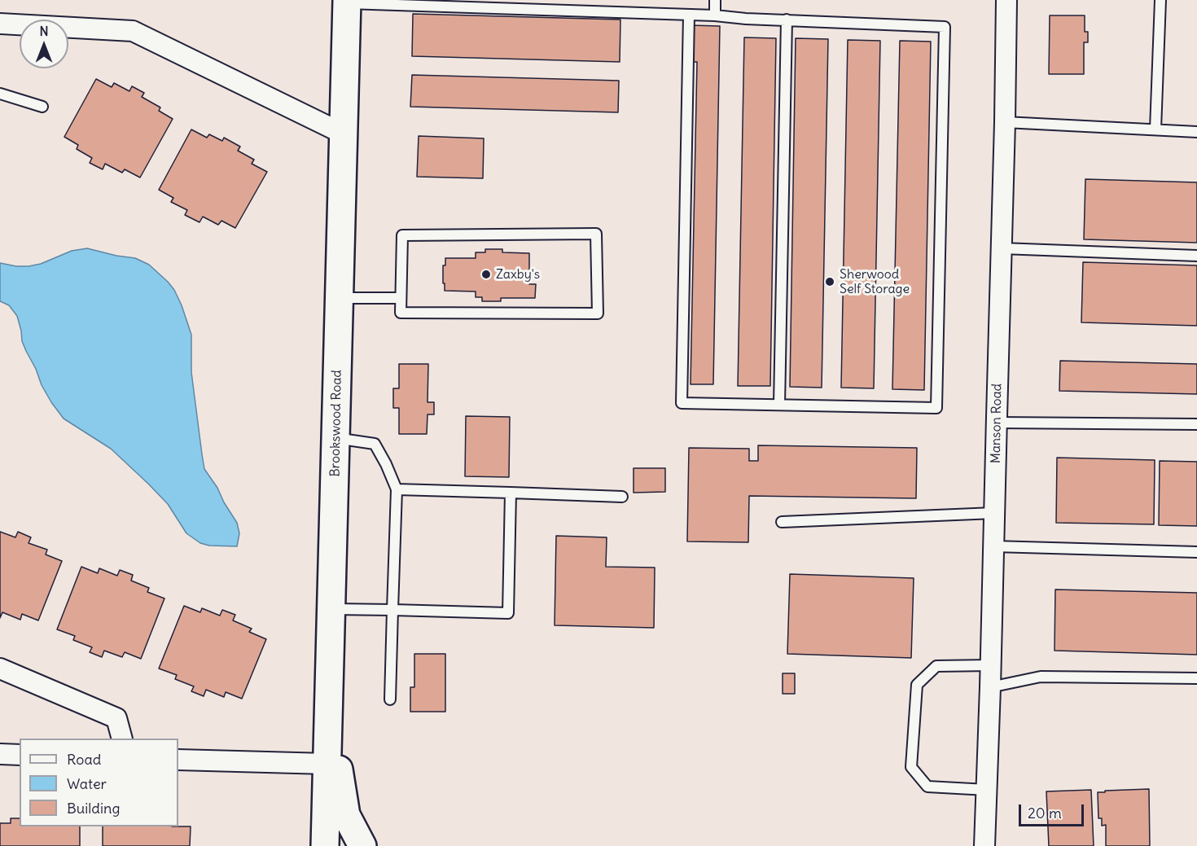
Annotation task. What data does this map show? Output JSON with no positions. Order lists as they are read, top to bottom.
{
  "streets": {
    "main road": ["Brookswood Road"],
    "street": ["Manson Road"]
  },
  "places": ["Zaxby's", "Sherwood Self Storage"],
  "legend": ["Road", "Water", "Building"],
  "scale_bar": "20 m",
  "north": "top"
}
